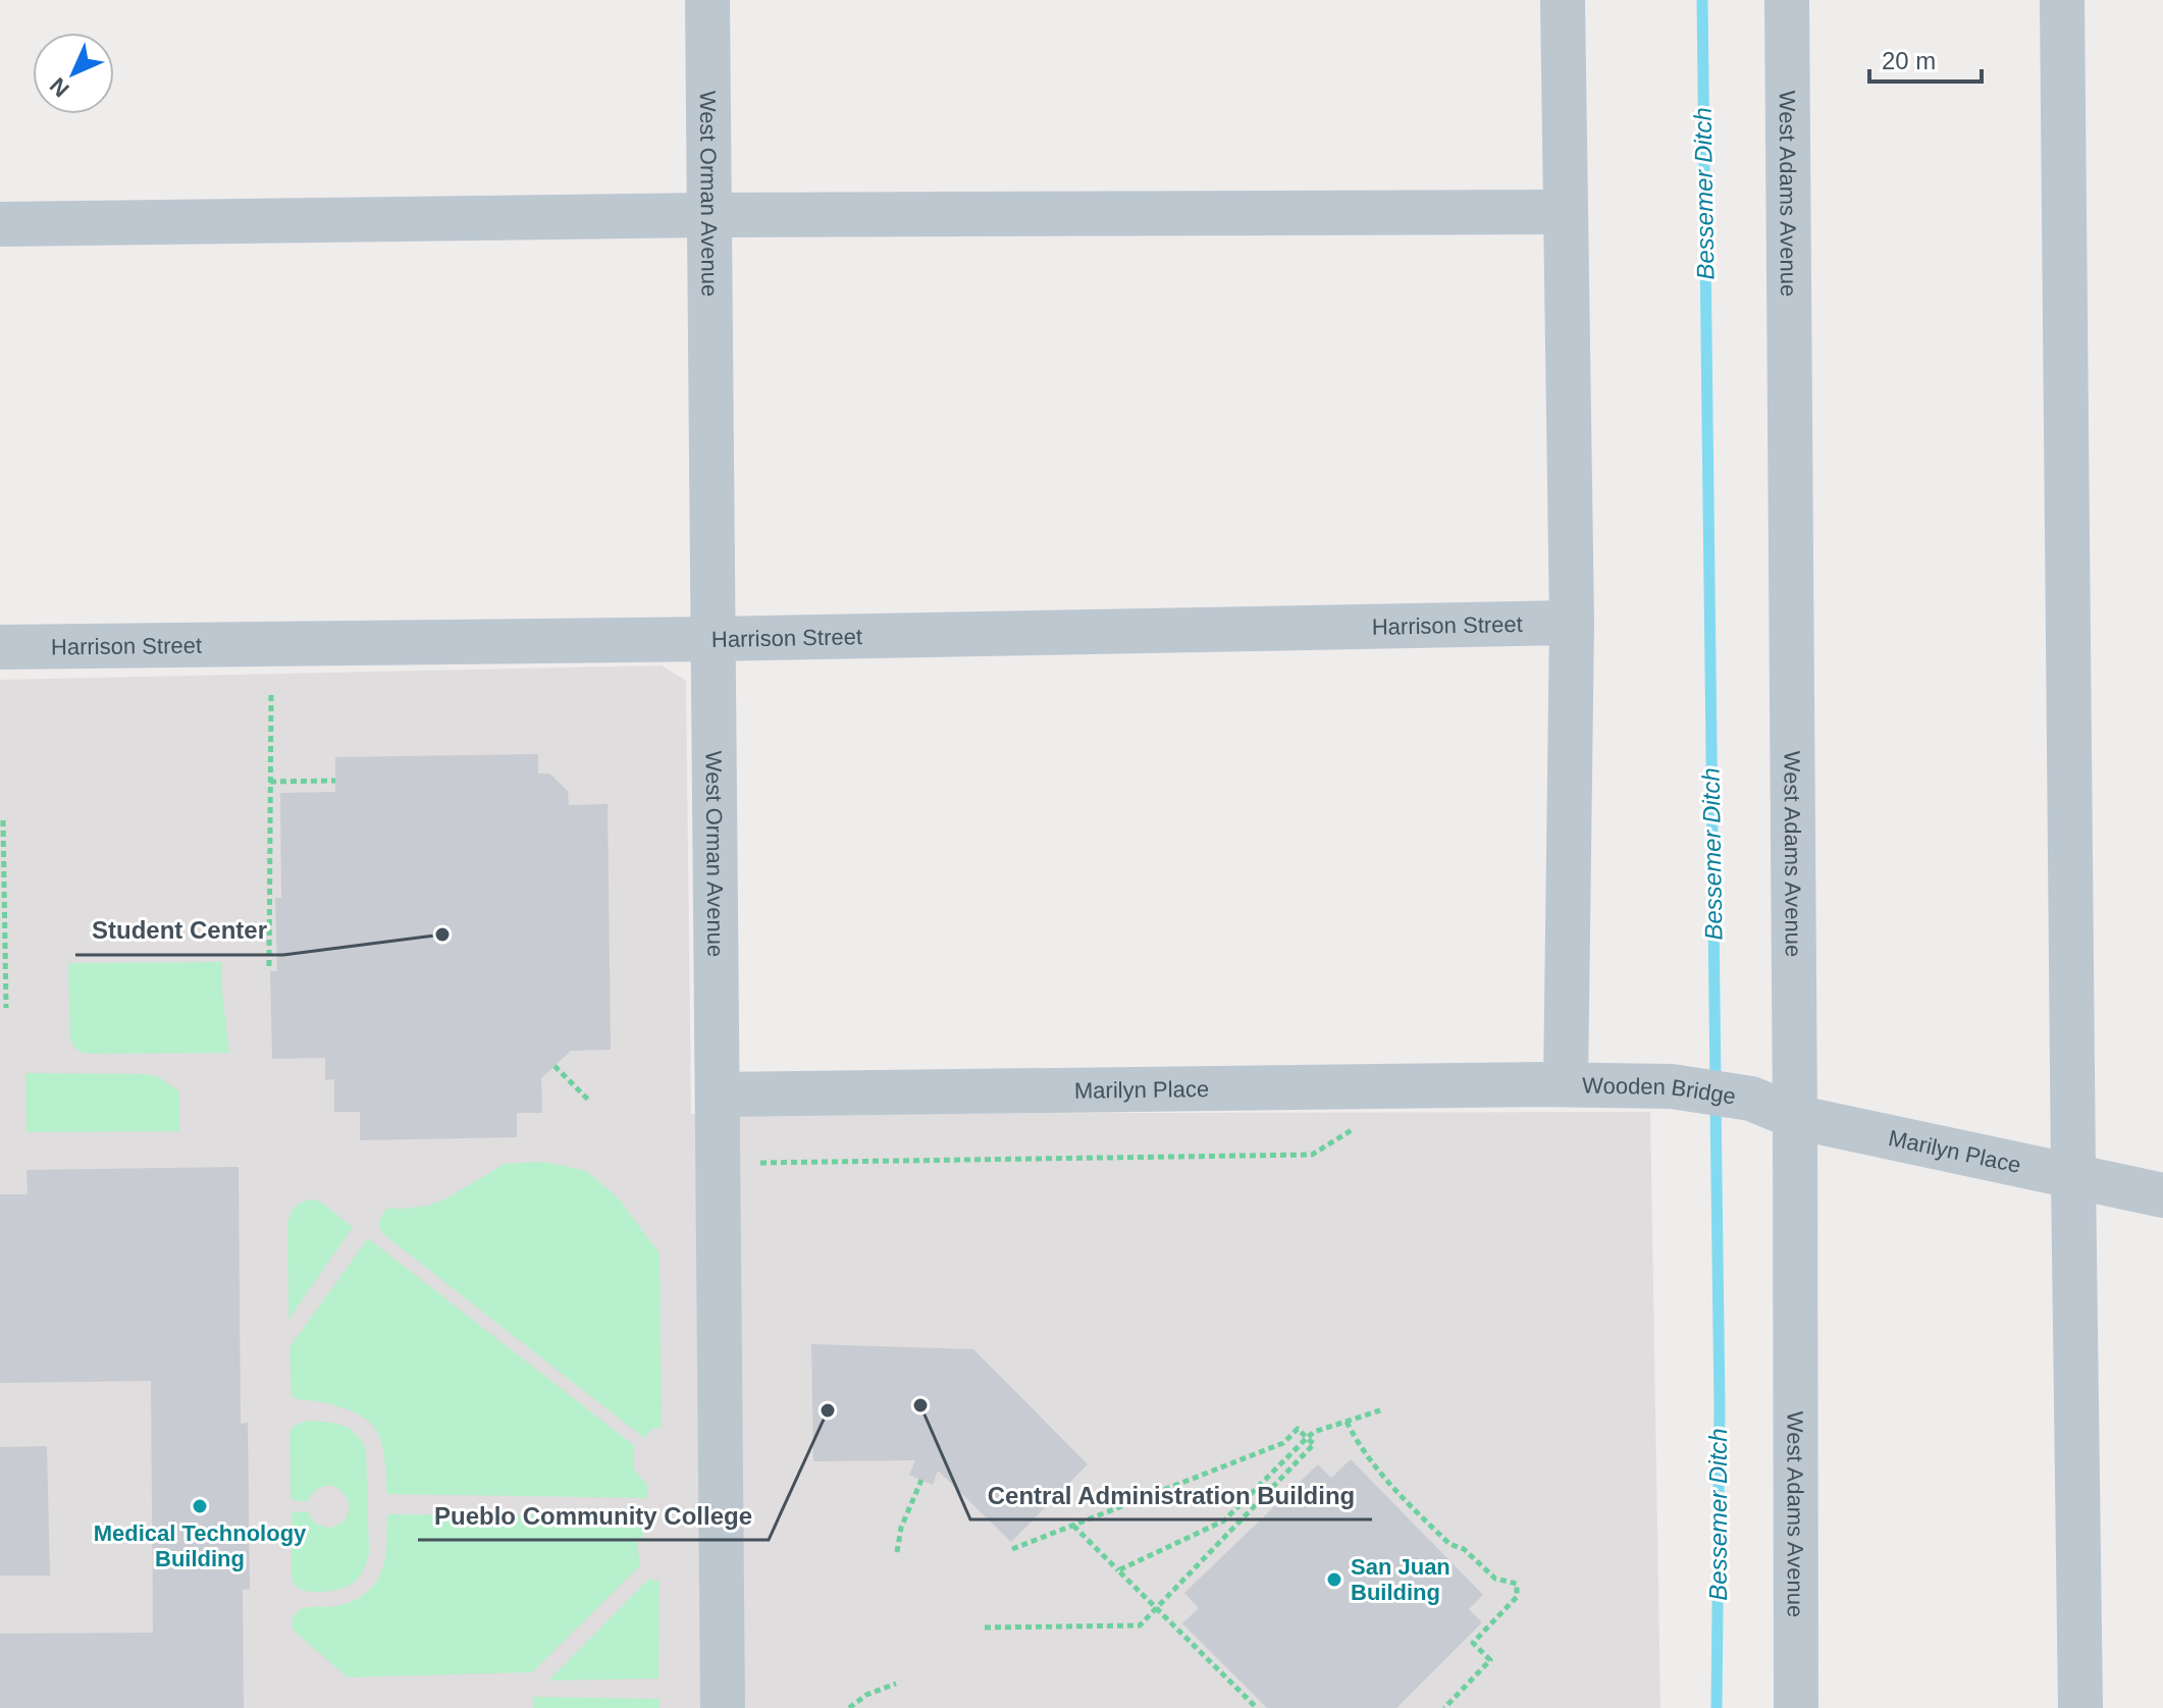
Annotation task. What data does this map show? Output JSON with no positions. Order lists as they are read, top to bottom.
{
  "streets": {
    "street": [
      "West Orman Avenue",
      "West Adams Avenue",
      "Harrison Street",
      "Marilyn Place",
      "Wooden Bridge"
    ]
  },
  "crossings": [
    ["West Orman Avenue", "Harrison Street"],
    ["West Orman Avenue", "Marilyn Place"],
    ["West Adams Avenue", "Marilyn Place"],
    ["Marilyn Place", "Wooden Bridge"]
  ],
  "water": ["Bessemer Ditch"],
  "places": [
    "Student Center",
    "Central Administration Building",
    "Pueblo Community College",
    "Medical Technology Building",
    "San Juan Building"
  ],
  "scale_bar": "20 m",
  "north": "bottom left"
}
